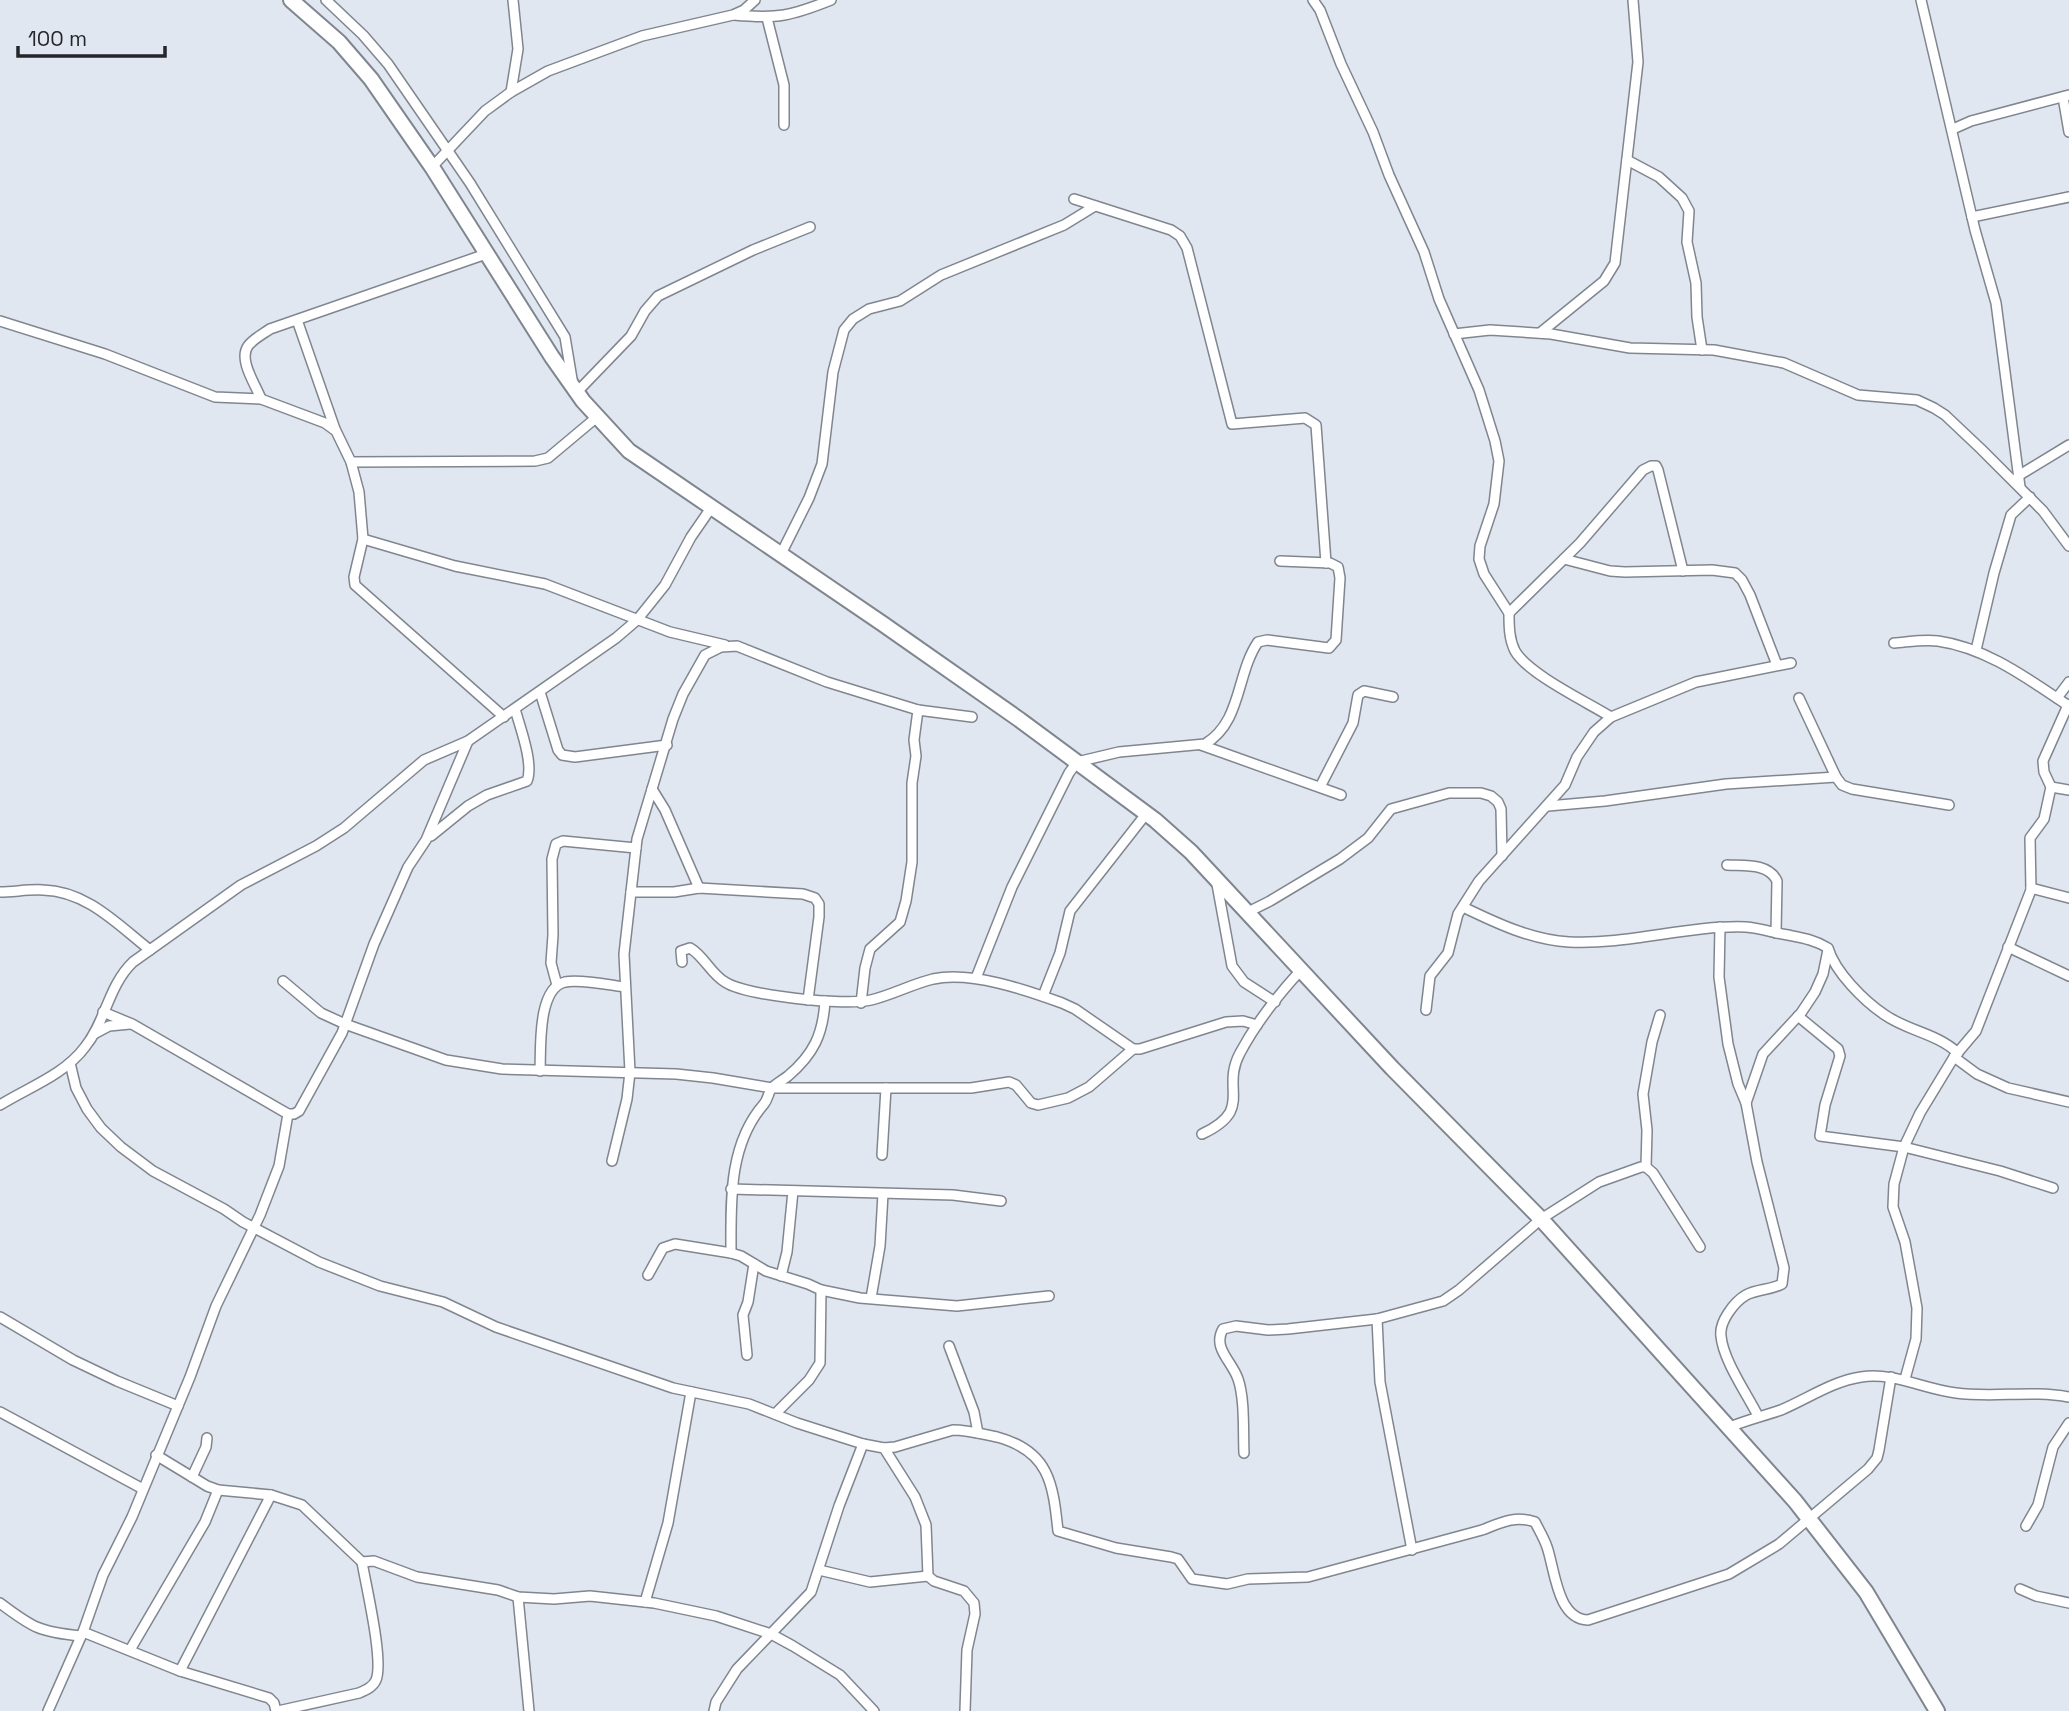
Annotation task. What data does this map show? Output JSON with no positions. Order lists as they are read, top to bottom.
{
  "scale_bar": "100 m"
}
